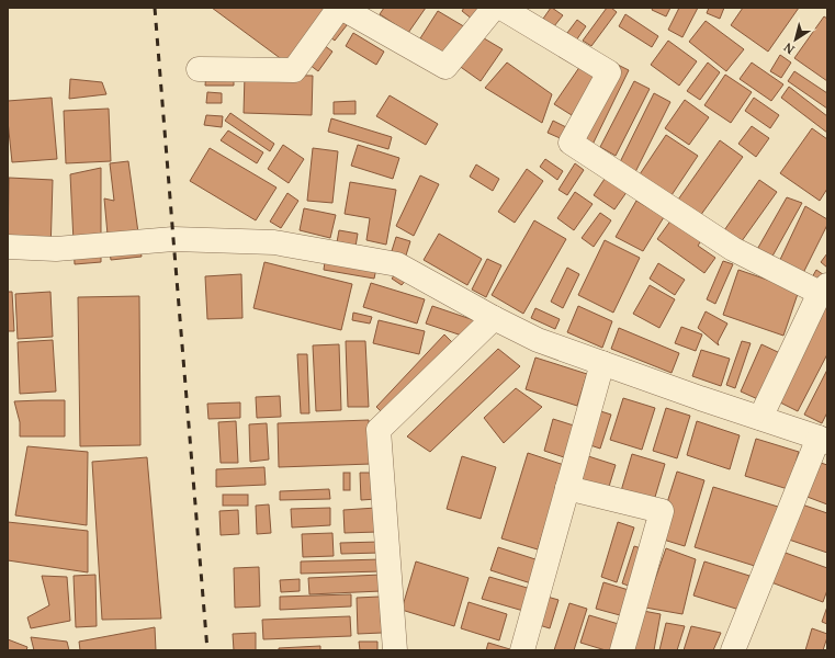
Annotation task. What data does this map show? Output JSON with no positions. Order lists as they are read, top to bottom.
{
  "north": "bottom left"
}
